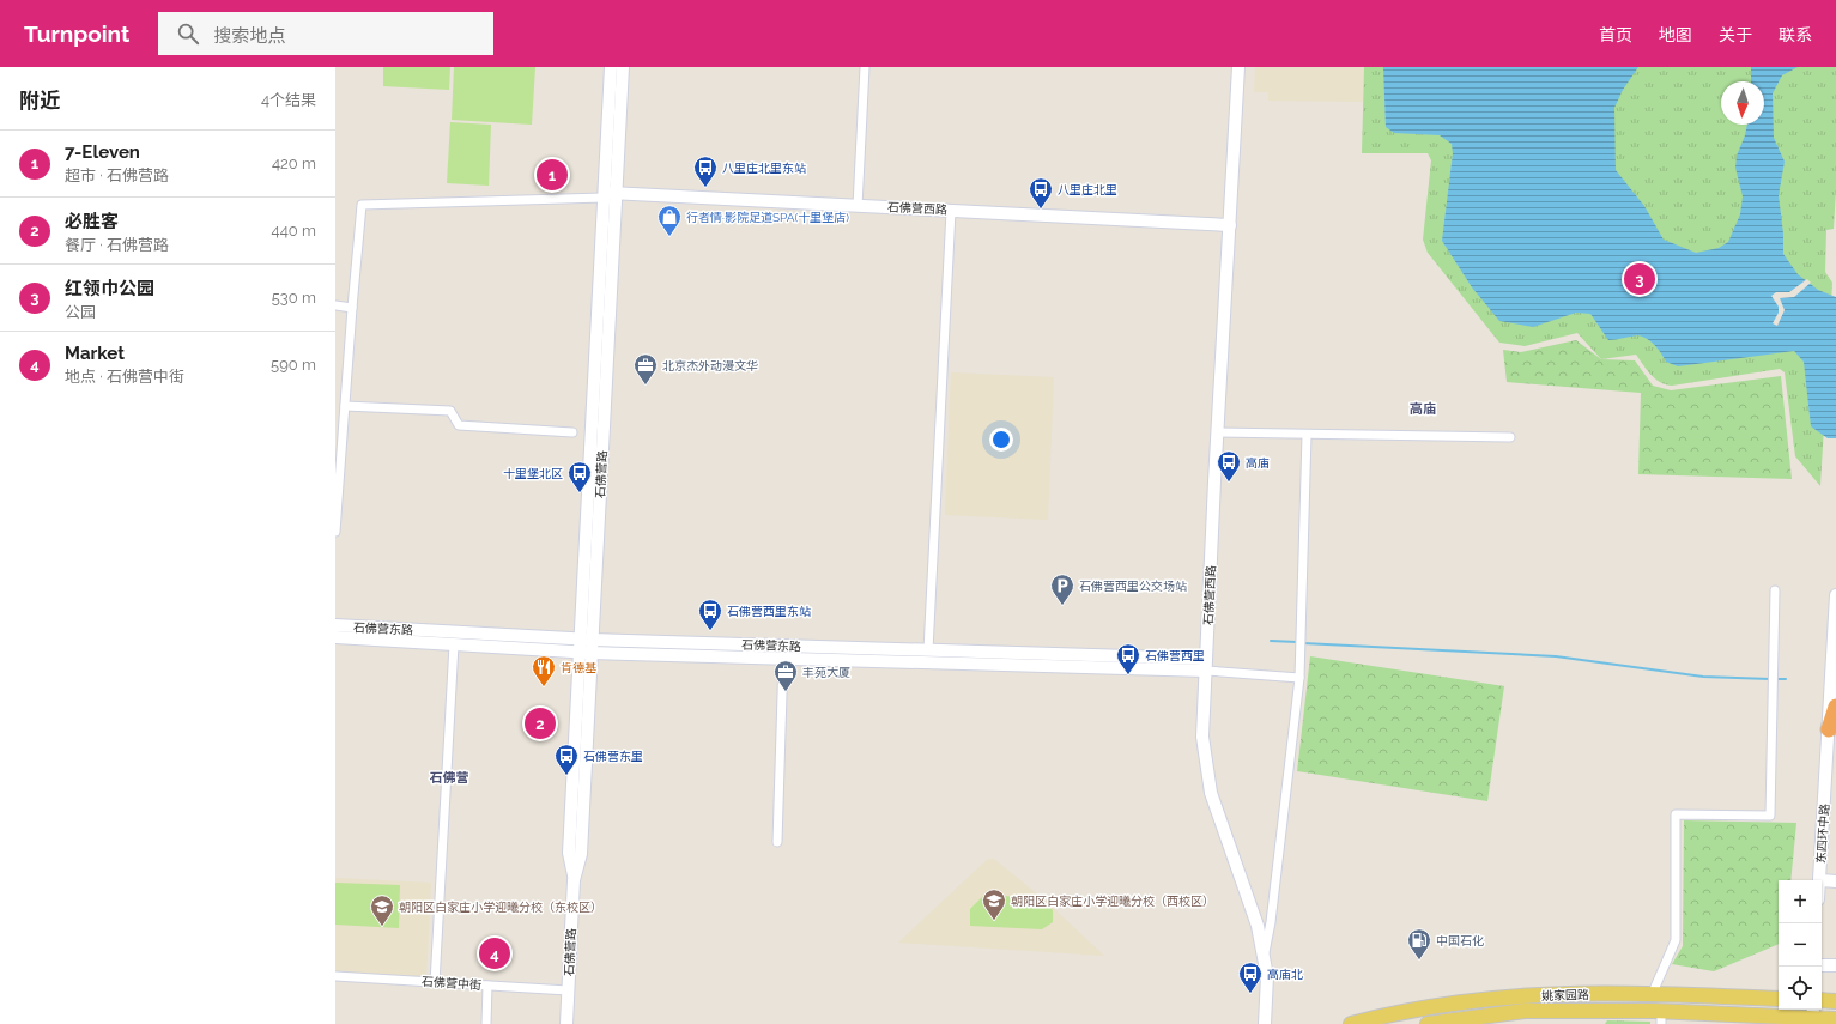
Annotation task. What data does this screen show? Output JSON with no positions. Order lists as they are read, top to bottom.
{
  "streets": {
    "main road": ["姚家园路"],
    "street": [
      "石佛营西路",
      "石佛营路",
      "石佛营东路",
      "东四环中路",
      "石佛营中街"
    ]
  },
  "crossings": [
    ["石佛营西路", "石佛营路"],
    ["石佛营西路", "石佛营东路"],
    ["石佛营路", "石佛营东路"],
    ["石佛营路", "石佛营中街"]
  ],
  "districts": ["高庙", "石佛营"],
  "places": {
    "bus stop": [
      "八里庄北里东站",
      "八里庄北里",
      "高庙",
      "十里堡北区",
      "石佛营西里东站",
      "石佛营西里",
      "石佛营东里",
      "高庙北"
    ],
    "shop": ["行者情·影院足道SPA(十里堡店)"],
    "office": ["北京杰外动漫文华", "丰苑大厦"],
    "parking": ["石佛营西里公交场站"],
    "restaurant": ["肯德基"],
    "school or university": ["朝阳区白家庄小学迎曦分校（西校区）", "朝阳区白家庄小学迎曦分校（东校区）"],
    "fuel station": ["中国石化"]
  },
  "north": "bottom",
  "page": {
    "header": "Turnpoint",
    "search": "搜索地点",
    "nav": [
      "首页",
      "地图",
      "关于",
      "联系"
    ],
    "heading": ["附近", "4个结果"],
    "list": [
      {
        "mark": "1",
        "name": "7-Eleven",
        "note": "超市 · 石佛营路",
        "value": "420 m"
      },
      {
        "mark": "2",
        "name": "必胜客",
        "note": "餐厅 · 石佛营路",
        "value": "440 m"
      },
      {
        "mark": "3",
        "name": "红领巾公园",
        "note": "公园",
        "value": "530 m"
      },
      {
        "mark": "4",
        "name": "Market",
        "note": "地点 · 石佛营中街",
        "value": "590 m"
      }
    ],
    "pins": [
      "1",
      "3",
      "2",
      "4"
    ],
    "map_buttons": ["+", "−"]
  }
}
